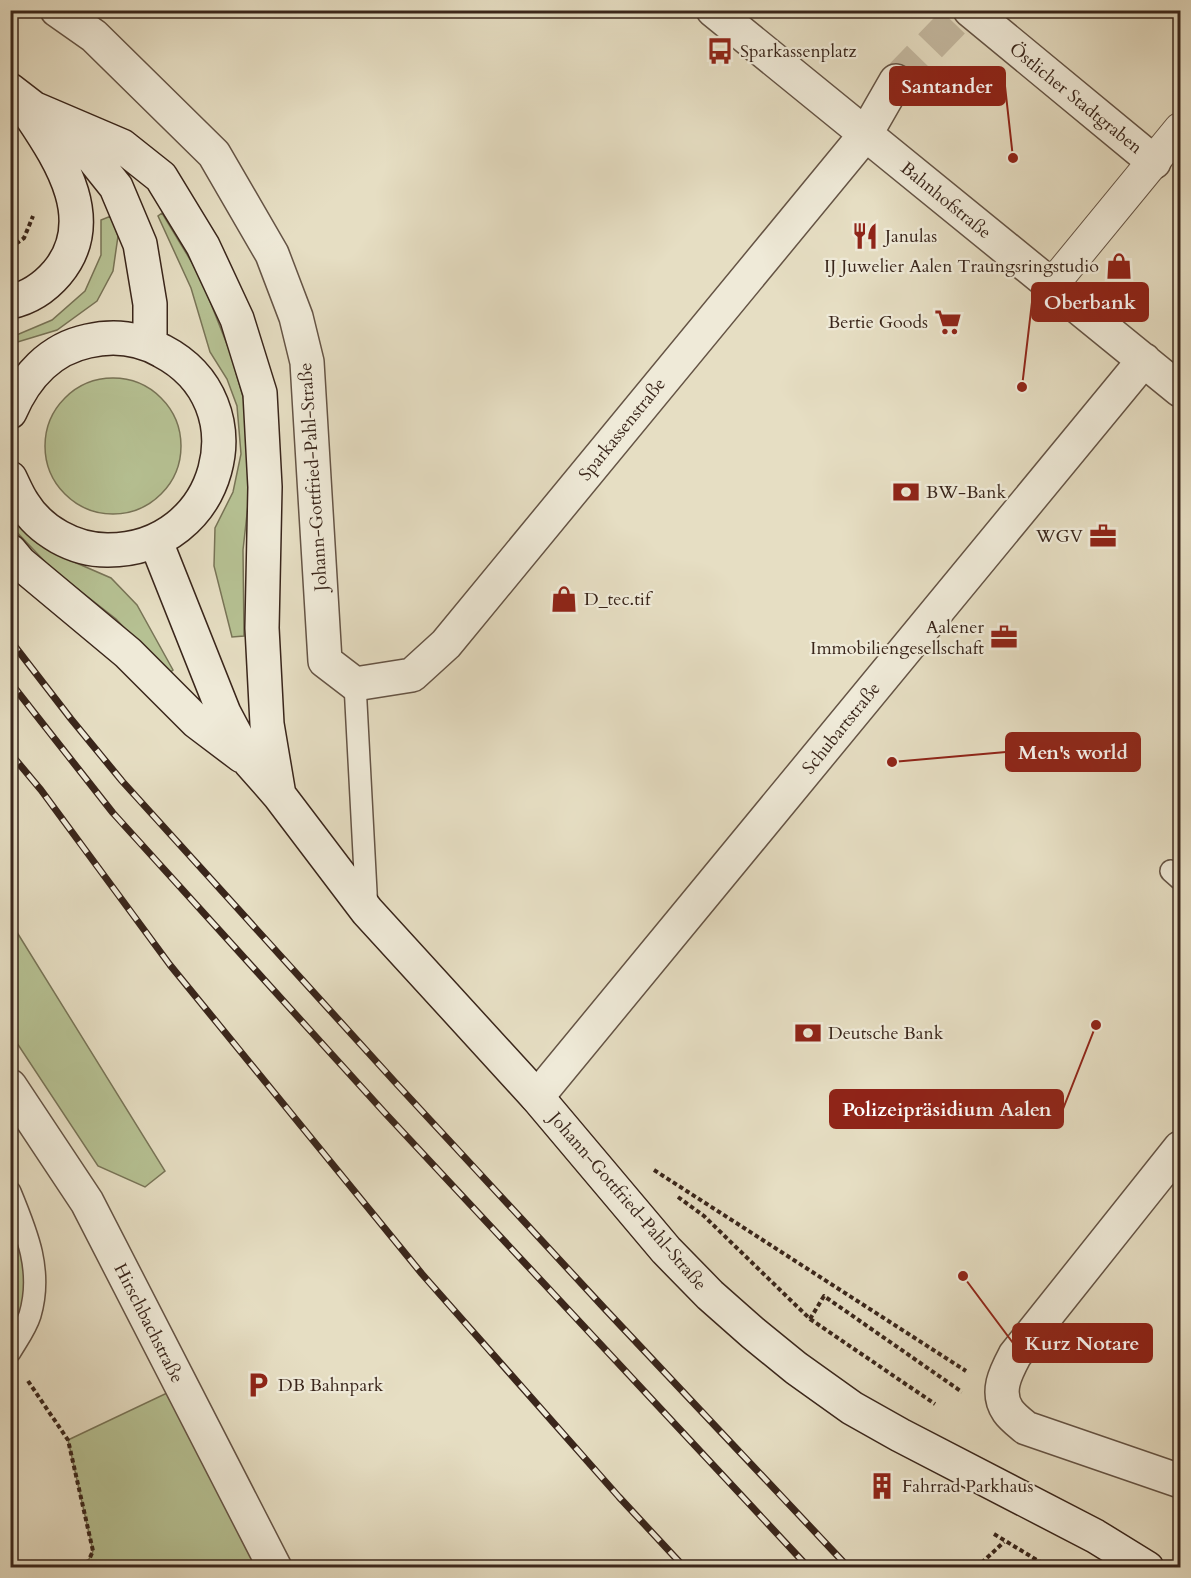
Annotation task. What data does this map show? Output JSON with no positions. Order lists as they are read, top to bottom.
{
  "streets": {
    "street": [
      "Östlicher Stadtgraben",
      "Bahnhofstraße",
      "Sparkassenstraße",
      "Johann-Gottfried-Pahl-Straße",
      "Schubartstraße",
      "Hirschbachstraße"
    ]
  },
  "crossings": [
    ["Bahnhofstraße", "Sparkassenstraße"],
    ["Bahnhofstraße", "Schubartstraße"],
    ["Sparkassenstraße", "Johann-Gottfried-Pahl-Straße"],
    ["Johann-Gottfried-Pahl-Straße", "Schubartstraße"]
  ],
  "places": {
    "bus stop": ["Sparkassenplatz"],
    "other": [
      "Santander",
      "Oberbank",
      "Men's world",
      "Polizeipräsidium Aalen",
      "Kurz Notare"
    ],
    "restaurant": ["Janulas"],
    "shop": ["IJ Juwelier Aalen Traungsringstudio", "D_tec.tif"],
    "supermarket": ["Bertie Goods"],
    "bank": ["BW-Bank", "Deutsche Bank"],
    "office": ["WGV", "Aalener Immobiliengesellschaft"],
    "parking": ["DB Bahnpark"],
    "building": ["Fahrrad Parkhaus"]
  }
}
